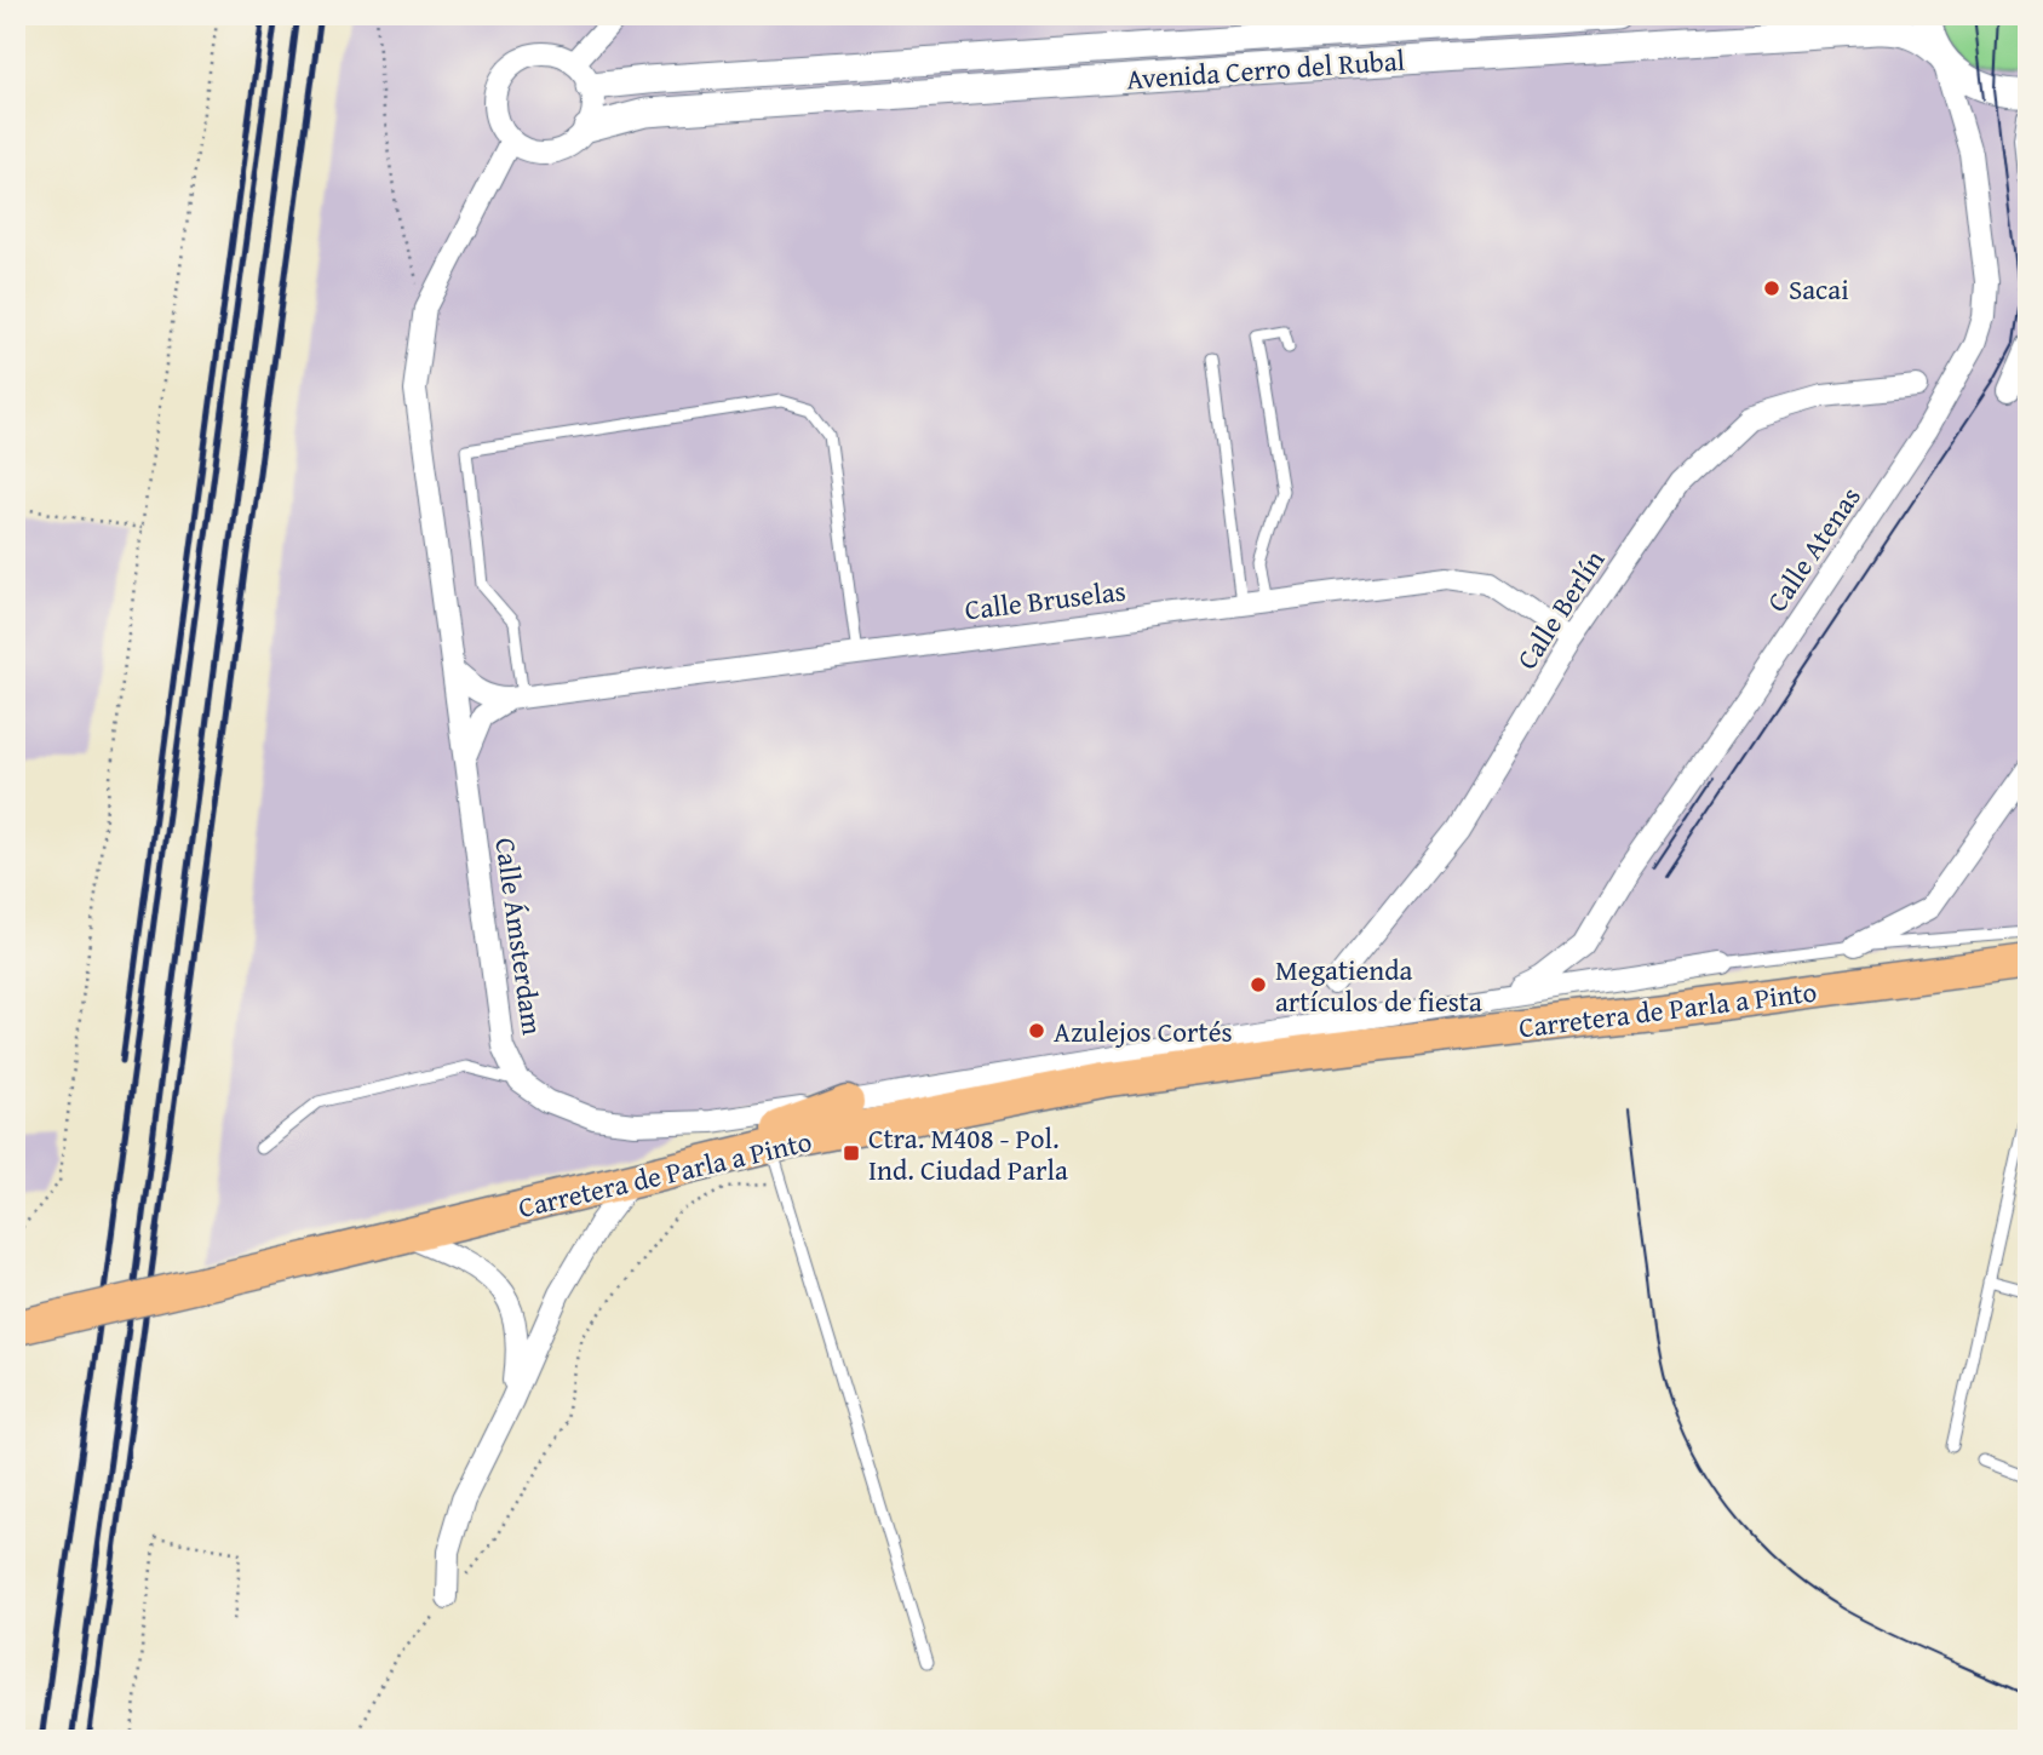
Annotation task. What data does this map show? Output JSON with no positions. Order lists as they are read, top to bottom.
{
  "streets": {
    "main road": ["Carretera de Parla a Pinto"],
    "street": [
      "Avenida Cerro del Rubal",
      "Calle Atenas",
      "Calle Bruselas",
      "Calle Berlín",
      "Calle Ámsterdam"
    ]
  },
  "crossings": [
    ["Avenida Cerro del Rubal", "Calle Atenas"],
    ["Avenida Cerro del Rubal", "Calle Ámsterdam"],
    ["Calle Atenas", "Calle Berlín"],
    ["Calle Bruselas", "Calle Berlín"]
  ],
  "places": {
    "other": ["Sacai", "Megatienda artículos de fiesta", "Azulejos Cortés"],
    "transit": ["Ctra. M408 - Pol. Ind. Ciudad Parla"]
  }
}
